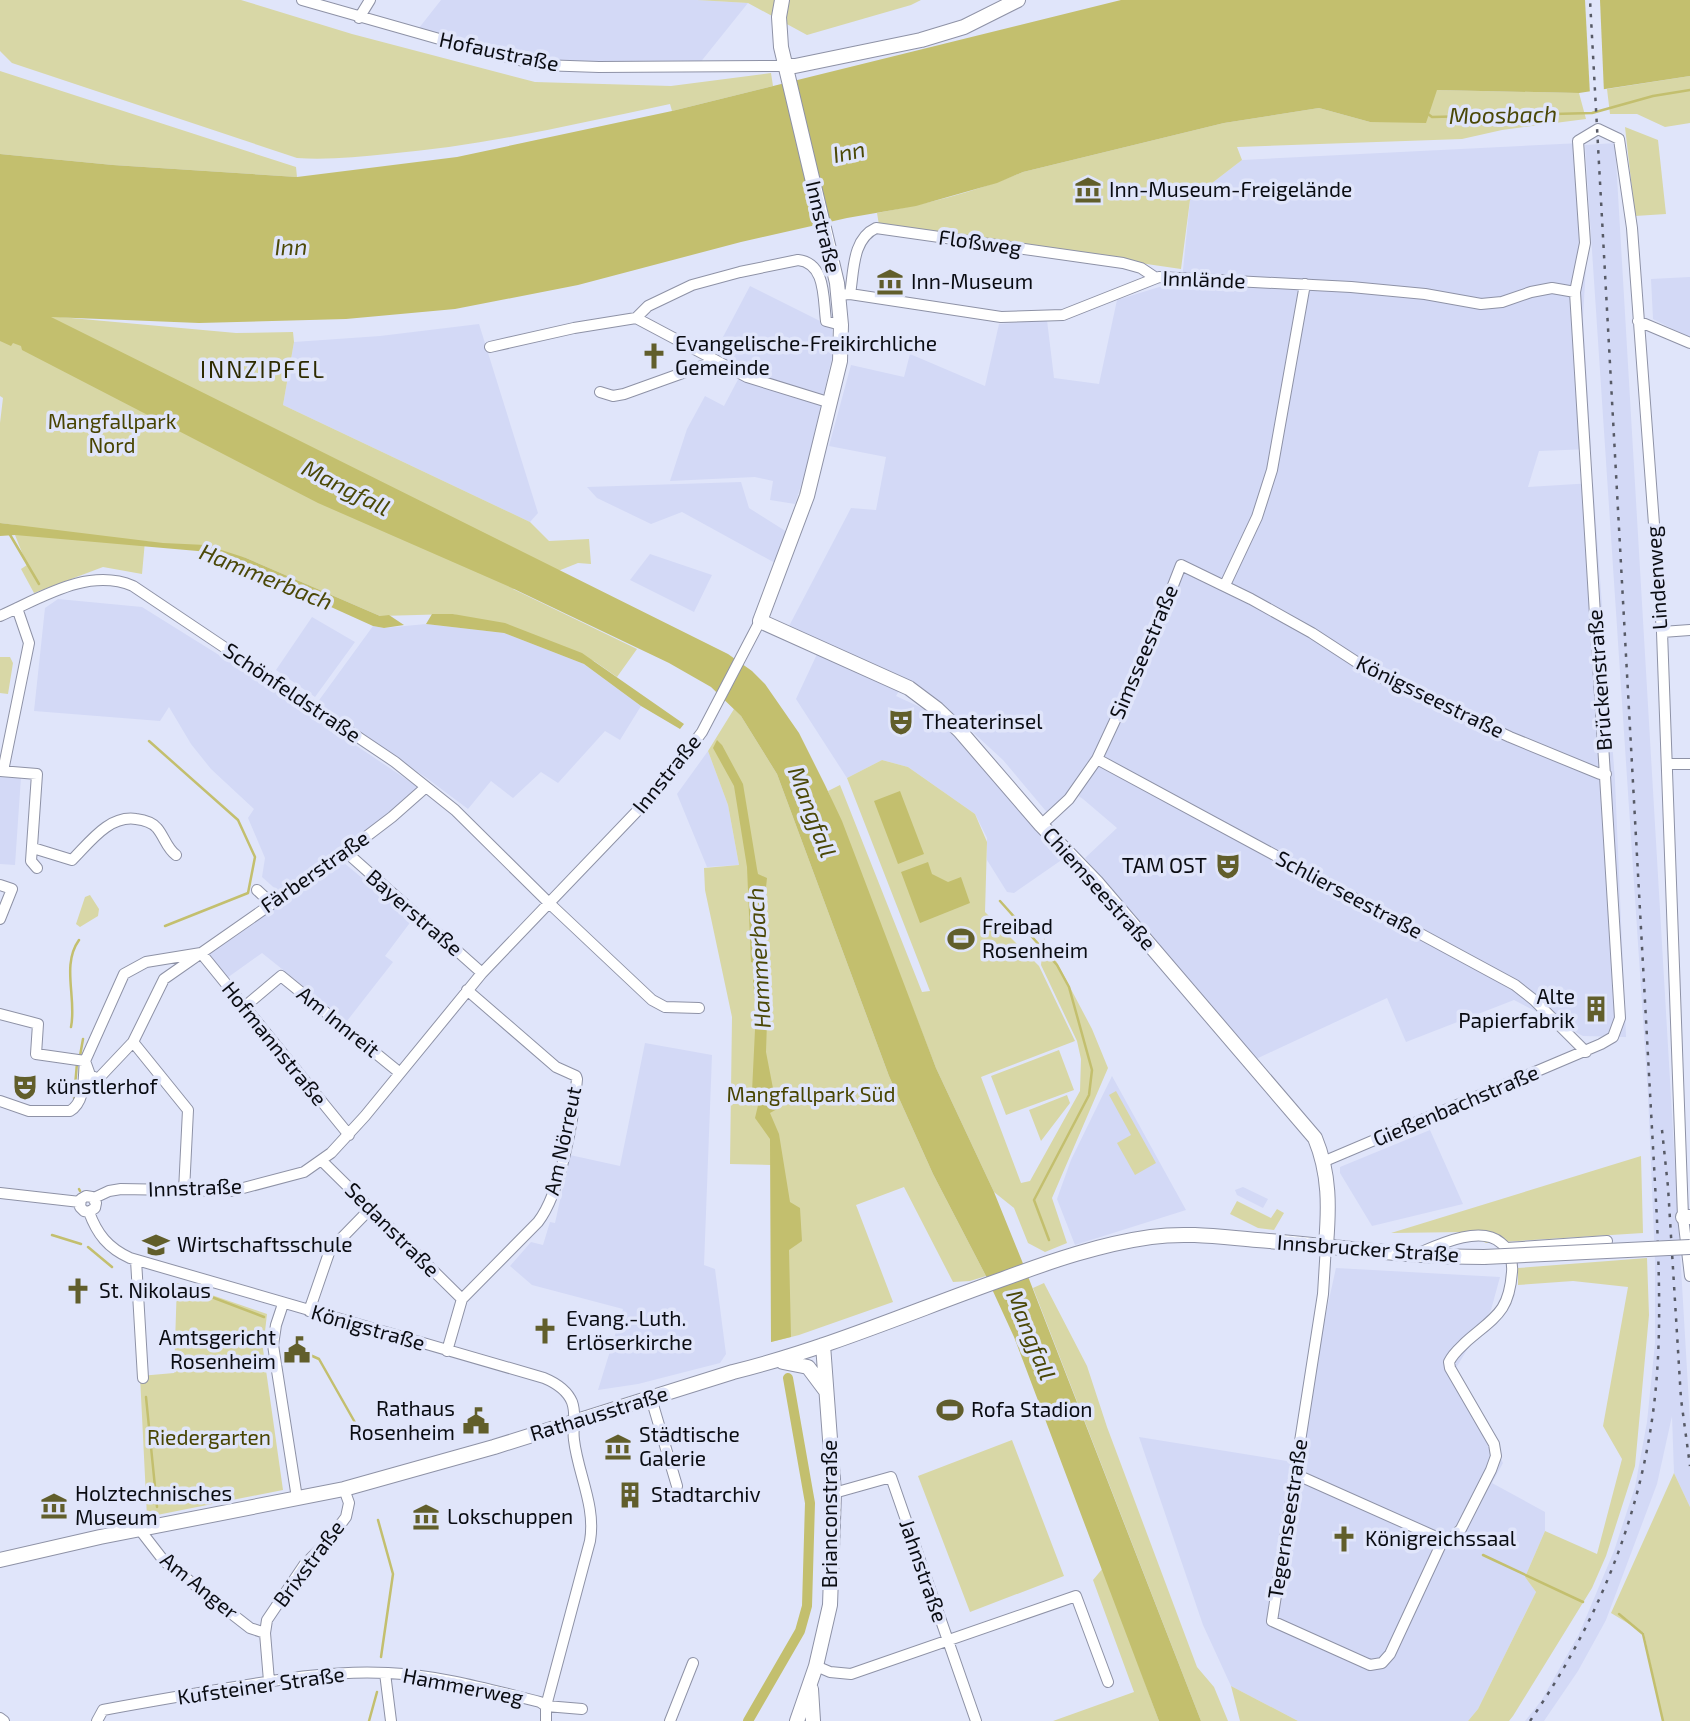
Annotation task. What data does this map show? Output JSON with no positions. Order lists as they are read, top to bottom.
{
  "streets": {
    "main road": [
      "Innstraße",
      "Chiemseestraße",
      "Innsbrucker Straße",
      "Rathausstraße",
      "Brianconstraße"
    ],
    "street": [
      "Hofaustraße",
      "Floßweg",
      "Innlände",
      "Lindenweg",
      "Simsseestraße",
      "Brückenstraße",
      "Schönfeldstraße",
      "Königsseestraße",
      "Färberstraße",
      "Schlierseestraße",
      "Bayerstraße",
      "Am Innreit",
      "Hofmannstraße",
      "Gießenbachstraße",
      "Am Nörreut",
      "Sedanstraße",
      "Königstraße",
      "Tegernseestraße",
      "Brixstraße",
      "Jahnstraße",
      "Am Anger",
      "Kufsteiner Straße",
      "Hammerweg"
    ]
  },
  "crossings": [
    ["Hofaustraße", "Innstraße"],
    ["Innstraße", "Floßweg"],
    ["Innstraße", "Innlände"],
    ["Innstraße", "Schönfeldstraße"],
    ["Innstraße", "Chiemseestraße"],
    ["Innstraße", "Bayerstraße"],
    ["Innstraße", "Am Innreit"],
    ["Innstraße", "Hofmannstraße"],
    ["Innstraße", "Am Nörreut"],
    ["Innstraße", "Sedanstraße"],
    ["Innstraße", "Königstraße"],
    ["Floßweg", "Innlände"],
    ["Innlände", "Lindenweg"],
    ["Innlände", "Brückenstraße"],
    ["Lindenweg", "Brückenstraße"],
    ["Simsseestraße", "Königsseestraße"],
    ["Simsseestraße", "Chiemseestraße"],
    ["Simsseestraße", "Schlierseestraße"],
    ["Brückenstraße", "Königsseestraße"],
    ["Brückenstraße", "Schlierseestraße"],
    ["Brückenstraße", "Gießenbachstraße"],
    ["Schönfeldstraße", "Färberstraße"],
    ["Färberstraße", "Bayerstraße"],
    ["Färberstraße", "Hofmannstraße"],
    ["Chiemseestraße", "Gießenbachstraße"],
    ["Chiemseestraße", "Innsbrucker Straße"],
    ["Chiemseestraße", "Tegernseestraße"],
    ["Schlierseestraße", "Gießenbachstraße"],
    ["Am Innreit", "Hofmannstraße"],
    ["Am Nörreut", "Sedanstraße"],
    ["Am Nörreut", "Königstraße"],
    ["Innsbrucker Straße", "Rathausstraße"],
    ["Innsbrucker Straße", "Tegernseestraße"],
    ["Königstraße", "Rathausstraße"],
    ["Königstraße", "Hammerweg"],
    ["Rathausstraße", "Brianconstraße"],
    ["Rathausstraße", "Brixstraße"],
    ["Rathausstraße", "Am Anger"],
    ["Brianconstraße", "Jahnstraße"],
    ["Brixstraße", "Am Anger"],
    ["Brixstraße", "Kufsteiner Straße"],
    ["Kufsteiner Straße", "Hammerweg"]
  ],
  "districts": ["INNZIPFEL"],
  "water": [
    "Moosbach",
    "Inn",
    "Mangfall",
    "Hammerbach"
  ],
  "parks": ["Mangfallpark Nord", "Mangfallpark Süd", "Riedergarten"],
  "places": {
    "museum": [
      "Inn-Museum-Freigelände",
      "Inn-Museum",
      "Städtische Galerie",
      "Holztechnisches Museum",
      "Lokschuppen"
    ],
    "church": [
      "Evangelische-Freikirchliche Gemeinde",
      "St. Nikolaus",
      "Evang.-Luth. Erlöserkirche",
      "Königreichssaal"
    ],
    "theatre": ["Theaterinsel", "TAM OST", "künstlerhof"],
    "sports": ["Freibad Rosenheim", "Rofa Stadion"],
    "building": ["Alte Papierfabrik", "Stadtarchiv"],
    "school or university": ["Wirtschaftsschule"],
    "public building": ["Amtsgericht Rosenheim", "Rathaus Rosenheim"]
  }
}
